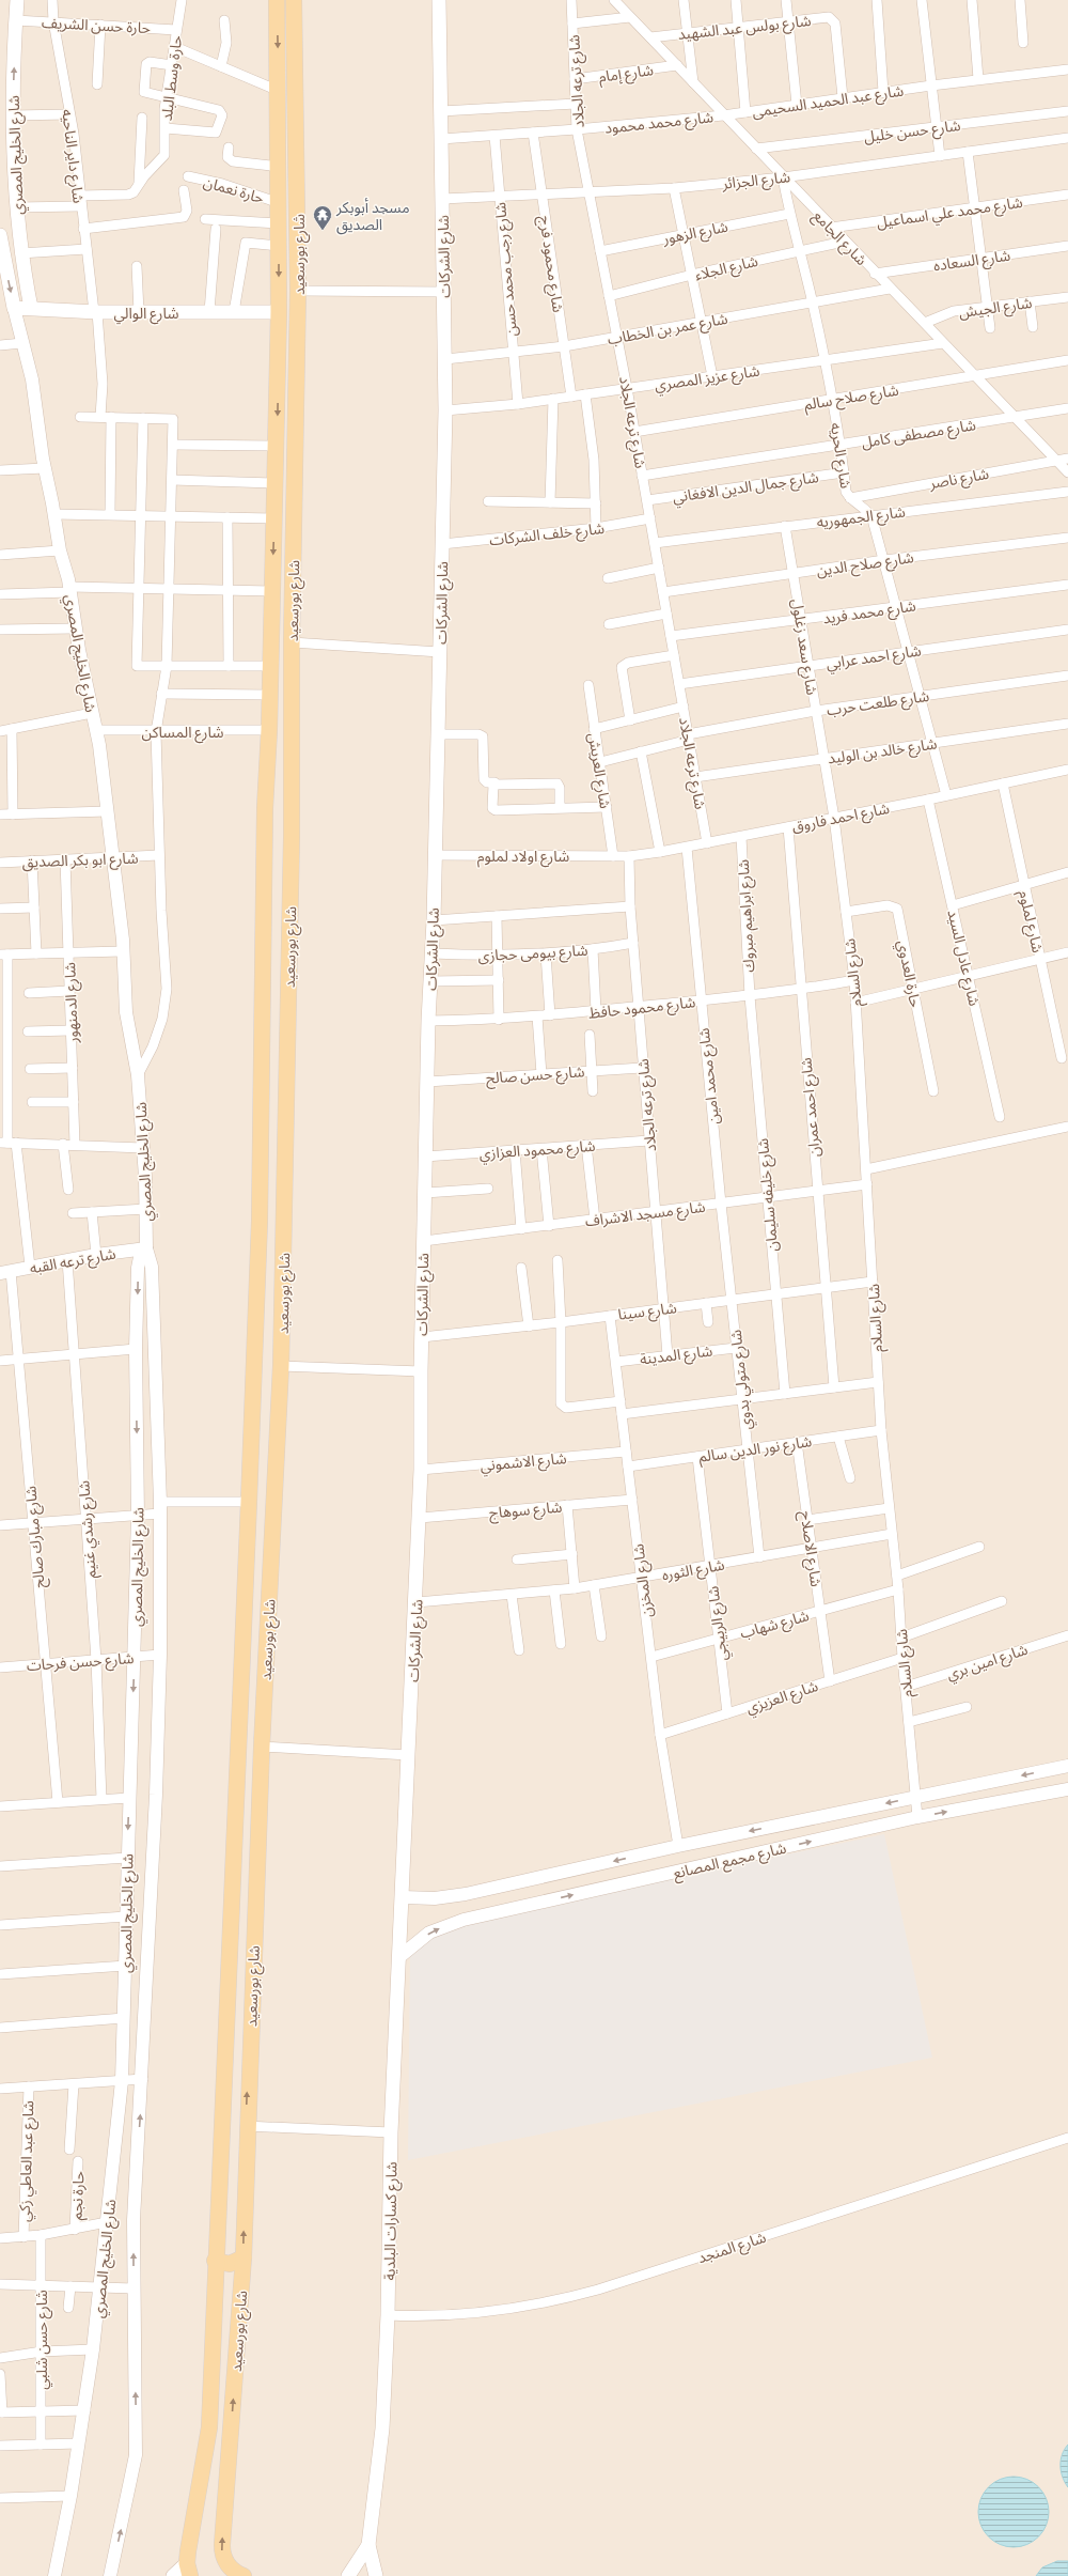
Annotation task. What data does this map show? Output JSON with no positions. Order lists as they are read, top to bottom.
{
  "streets": {
    "main road": [
      "شارع الخليج المصري",
      "شارع بورسعيد",
      "شارع الشركات",
      "شارع الوالي",
      "شارع كسارات البلدية"
    ],
    "street": [
      "حارة حسن الشريف",
      "شارع بولس عبد الشهيد",
      "شارع إمام",
      "حارة وسط البلد",
      "شارع ترعه الجلاد",
      "شارع عبد الحميد السحيمى",
      "شارع محمد محمود",
      "شارع حسن خليل",
      "شارع داير الناحيه",
      "شارع الجزائر",
      "حارة نعمان",
      "شارع محمد علي اسماعيل",
      "شارع الزهور",
      "شارع الجامع",
      "شارع السعاده",
      "شارع محمود فرج",
      "شارع الجلاء",
      "شارع رجب محمد حسن",
      "شارع الجيش",
      "شارع عمر بن الخطاب",
      "شارع عزيز المصري",
      "شارع صلاح سالم",
      "شارع مصطفى كامل",
      "شارع الحريه",
      "شارع ناصر",
      "شارع جمال الدين الافغاني",
      "شارع الجمهوريه",
      "شارع خلف الشركات",
      "شارع صلاح الدين",
      "شارع محمد فريد",
      "شارع سعد زغلول",
      "شارع احمد عرابي",
      "شارع طلعت حرب",
      "شارع المساكن",
      "شارع خالد بن الوليد",
      "شارع العريش",
      "شارع احمد فاروق",
      "شارع اولاد لملوم",
      "شارع ابو بكر الصديق",
      "شارع ابراهيم مبروك",
      "شارع لملوم",
      "شارع بيومى حجازى",
      "شارع عادل السيد",
      "شارع السلام",
      "حارة العدوي",
      "شارع الدمنهور",
      "شارع محمود حافظ",
      "شارع حسن صالح",
      "شارع محمد امين",
      "شارع احمد عمران",
      "شارع محمود العزازي",
      "شارع خليفه سليمان",
      "شارع مسجد الاشراف",
      "شارع ترعه القبه",
      "شارع سينا",
      "شارع المدينة",
      "شارع متولي بدوي",
      "شارع نور الدين سالم",
      "شارع الاشموني",
      "شارع سوهاج",
      "شارع رشدي غنيم",
      "شارع مبارك صالح",
      "شارع الاصلاح",
      "شارع الثوره",
      "شارع المخزن",
      "شارع الربيجي",
      "شارع شهاب",
      "شارع حسن فرحات",
      "شارع امين بري",
      "شارع العزيزي",
      "شارع مجمع المصانع",
      "شارع عبد العاطي زكي",
      "حارة نجم",
      "شارع المنجد",
      "شارع حسن شلبي"
    ]
  },
  "crossings": [
    ["حارة حسن الشريف", "حارة وسط البلد"],
    ["حارة حسن الشريف", "شارع الخليج المصري"],
    ["حارة حسن الشريف", "شارع داير الناحيه"],
    ["شارع بولس عبد الشهيد", "شارع عبد الحميد السحيمى"],
    ["شارع بولس عبد الشهيد", "شارع الجامع"],
    ["شارع إمام", "شارع ترعه الجلاد"],
    ["شارع إمام", "شارع الجامع"],
    ["حارة وسط البلد", "شارع داير الناحيه"],
    ["شارع ترعه الجلاد", "شارع محمد محمود"],
    ["شارع ترعه الجلاد", "شارع الجزائر"],
    ["شارع ترعه الجلاد", "شارع الزهور"],
    ["شارع ترعه الجلاد", "شارع الجلاء"],
    ["شارع ترعه الجلاد", "شارع عمر بن الخطاب"],
    ["شارع ترعه الجلاد", "شارع عزيز المصري"],
    ["شارع ترعه الجلاد", "شارع صلاح سالم"],
    ["شارع ترعه الجلاد", "شارع مصطفى كامل"],
    ["شارع ترعه الجلاد", "شارع جمال الدين الافغاني"],
    ["شارع ترعه الجلاد", "شارع الجمهوريه"],
    ["شارع ترعه الجلاد", "شارع خلف الشركات"],
    ["شارع ترعه الجلاد", "شارع صلاح الدين"],
    ["شارع ترعه الجلاد", "شارع محمد فريد"],
    ["شارع ترعه الجلاد", "شارع احمد عرابي"],
    ["شارع ترعه الجلاد", "شارع طلعت حرب"],
    ["شارع ترعه الجلاد", "شارع خالد بن الوليد"],
    ["شارع ترعه الجلاد", "شارع احمد فاروق"],
    ["شارع ترعه الجلاد", "شارع بيومى حجازى"],
    ["شارع ترعه الجلاد", "شارع محمود حافظ"],
    ["شارع ترعه الجلاد", "شارع حسن صالح"],
    ["شارع ترعه الجلاد", "شارع محمود العزازي"],
    ["شارع ترعه الجلاد", "شارع مسجد الاشراف"],
    ["شارع ترعه الجلاد", "شارع سينا"],
    ["شارع ترعه الجلاد", "شارع المدينة"],
    ["شارع عبد الحميد السحيمى", "شارع محمد محمود"],
    ["شارع عبد الحميد السحيمى", "شارع الجامع"],
    ["شارع محمد محمود", "شارع الجامع"],
    ["شارع محمد محمود", "شارع الشركات"],
    ["شارع محمد محمود", "شارع محمود فرج"],
    ["شارع محمد محمود", "شارع رجب محمد حسن"],
    ["شارع حسن خليل", "شارع الجامع"],
    ["شارع الخليج المصري", "شارع الوالي"],
    ["شارع الخليج المصري", "شارع المساكن"],
    ["شارع الخليج المصري", "شارع ابو بكر الصديق"],
    ["شارع الخليج المصري", "شارع ترعه القبه"],
    ["شارع الخليج المصري", "شارع حسن فرحات"],
    ["شارع داير الناحيه", "شارع الوالي"],
    ["شارع الجزائر", "شارع الجامع"],
    ["شارع الجزائر", "شارع الشركات"],
    ["شارع الجزائر", "شارع محمود فرج"],
    ["شارع الجزائر", "شارع رجب محمد حسن"],
    ["شارع الجزائر", "شارع الحريه"],
    ["حارة نعمان", "شارع بورسعيد"],
    ["شارع محمد علي اسماعيل", "شارع الجامع"],
    ["شارع الزهور", "شارع الحريه"],
    ["شارع الجامع", "شارع السعاده"],
    ["شارع الجامع", "شارع الجلاء"],
    ["شارع الجامع", "شارع الجيش"],
    ["شارع الجامع", "شارع عمر بن الخطاب"],
    ["شارع الجامع", "شارع عزيز المصري"],
    ["شارع الجامع", "شارع صلاح سالم"],
    ["شارع الجامع", "شارع مصطفى كامل"],
    ["شارع الجامع", "شارع الحريه"],
    ["شارع الجامع", "شارع ناصر"],
    ["شارع بورسعيد", "شارع الوالي"],
    ["شارع بورسعيد", "شارع المساكن"],
    ["شارع الشركات", "شارع عمر بن الخطاب"],
    ["شارع الشركات", "شارع عزيز المصري"],
    ["شارع الشركات", "شارع خلف الشركات"],
    ["شارع الشركات", "شارع اولاد لملوم"],
    ["شارع الشركات", "شارع بيومى حجازى"],
    ["شارع الشركات", "شارع محمود حافظ"],
    ["شارع الشركات", "شارع حسن صالح"],
    ["شارع الشركات", "شارع محمود العزازي"],
    ["شارع الشركات", "شارع مسجد الاشراف"],
    ["شارع الشركات", "شارع سينا"],
    ["شارع الشركات", "شارع الاشموني"],
    ["شارع الشركات", "شارع سوهاج"],
    ["شارع الشركات", "شارع الثوره"],
    ["شارع الشركات", "شارع مجمع المصانع"],
    ["شارع الشركات", "شارع كسارات البلدية"],
    ["شارع محمود فرج", "شارع عمر بن الخطاب"],
    ["شارع محمود فرج", "شارع عزيز المصري"],
    ["شارع الجلاء", "شارع الحريه"],
    ["شارع رجب محمد حسن", "شارع عمر بن الخطاب"],
    ["شارع رجب محمد حسن", "شارع عزيز المصري"],
    ["شارع عمر بن الخطاب", "شارع الحريه"],
    ["شارع عزيز المصري", "شارع الحريه"],
    ["شارع صلاح سالم", "شارع الحريه"],
    ["شارع مصطفى كامل", "شارع الحريه"],
    ["شارع الحريه", "شارع ناصر"],
    ["شارع الحريه", "شارع جمال الدين الافغاني"],
    ["شارع الحريه", "شارع الجمهوريه"],
    ["شارع الجمهوريه", "شارع سعد زغلول"],
    ["شارع صلاح الدين", "شارع سعد زغلول"],
    ["شارع محمد فريد", "شارع سعد زغلول"],
    ["شارع سعد زغلول", "شارع احمد عرابي"],
    ["شارع سعد زغلول", "شارع طلعت حرب"],
    ["شارع سعد زغلول", "شارع خالد بن الوليد"],
    ["شارع سعد زغلول", "شارع احمد فاروق"],
    ["شارع سعد زغلول", "شارع السلام"],
    ["شارع طلعت حرب", "شارع العريش"],
    ["شارع العريش", "شارع احمد فاروق"],
    ["شارع العريش", "شارع اولاد لملوم"],
    ["شارع احمد فاروق", "شارع اولاد لملوم"],
    ["شارع احمد فاروق", "شارع ابراهيم مبروك"],
    ["شارع احمد فاروق", "شارع لملوم"],
    ["شارع احمد فاروق", "شارع عادل السيد"],
    ["شارع احمد فاروق", "شارع السلام"],
    ["شارع احمد فاروق", "شارع محمد امين"],
    ["شارع احمد فاروق", "شارع احمد عمران"],
    ["شارع ابو بكر الصديق", "شارع الدمنهور"],
    ["شارع ابراهيم مبروك", "شارع محمود حافظ"],
    ["شارع ابراهيم مبروك", "شارع خليفه سليمان"],
    ["شارع السلام", "حارة العدوي"],
    ["شارع السلام", "شارع محمود حافظ"],
    ["شارع السلام", "شارع مسجد الاشراف"],
    ["شارع السلام", "شارع سينا"],
    ["شارع السلام", "شارع نور الدين سالم"],
    ["شارع السلام", "شارع الثوره"],
    ["شارع السلام", "شارع شهاب"],
    ["شارع السلام", "شارع امين بري"],
    ["شارع السلام", "شارع العزيزي"],
    ["شارع السلام", "شارع مجمع المصانع"],
    ["شارع محمود حافظ", "شارع محمد امين"],
    ["شارع محمود حافظ", "شارع احمد عمران"],
    ["شارع محمود حافظ", "شارع خليفه سليمان"],
    ["شارع محمد امين", "شارع مسجد الاشراف"],
    ["شارع محمد امين", "شارع متولي بدوي"],
    ["شارع احمد عمران", "شارع مسجد الاشراف"],
    ["شارع احمد عمران", "شارع سينا"],
    ["شارع خليفه سليمان", "شارع مسجد الاشراف"],
    ["شارع خليفه سليمان", "شارع سينا"],
    ["شارع مسجد الاشراف", "شارع متولي بدوي"],
    ["شارع ترعه القبه", "شارع رشدي غنيم"],
    ["شارع ترعه القبه", "شارع مبارك صالح"],
    ["شارع سينا", "شارع متولي بدوي"],
    ["شارع سينا", "شارع المخزن"],
    ["شارع المدينة", "شارع متولي بدوي"],
    ["شارع المدينة", "شارع المخزن"],
    ["شارع متولي بدوي", "شارع نور الدين سالم"],
    ["شارع متولي بدوي", "شارع الثوره"],
    ["شارع نور الدين سالم", "شارع الاصلاح"],
    ["شارع نور الدين سالم", "شارع المخزن"],
    ["شارع نور الدين سالم", "شارع الربيجي"],
    ["شارع الاشموني", "شارع المخزن"],
    ["شارع سوهاج", "شارع المخزن"],
    ["شارع رشدي غنيم", "شارع حسن فرحات"],
    ["شارع مبارك صالح", "شارع حسن فرحات"],
    ["شارع الاصلاح", "شارع الثوره"],
    ["شارع الاصلاح", "شارع شهاب"],
    ["شارع الاصلاح", "شارع العزيزي"],
    ["شارع الثوره", "شارع المخزن"],
    ["شارع الثوره", "شارع الربيجي"],
    ["شارع المخزن", "شارع شهاب"],
    ["شارع المخزن", "شارع العزيزي"],
    ["شارع المخزن", "شارع مجمع المصانع"],
    ["شارع الربيجي", "شارع شهاب"],
    ["شارع الربيجي", "شارع العزيزي"],
    ["شارع مجمع المصانع", "شارع كسارات البلدية"],
    ["شارع كسارات البلدية", "شارع المنجد"]
  ],
  "places": {
    "temple": ["مسجد أبوبكر الصديق"]
  }
}
